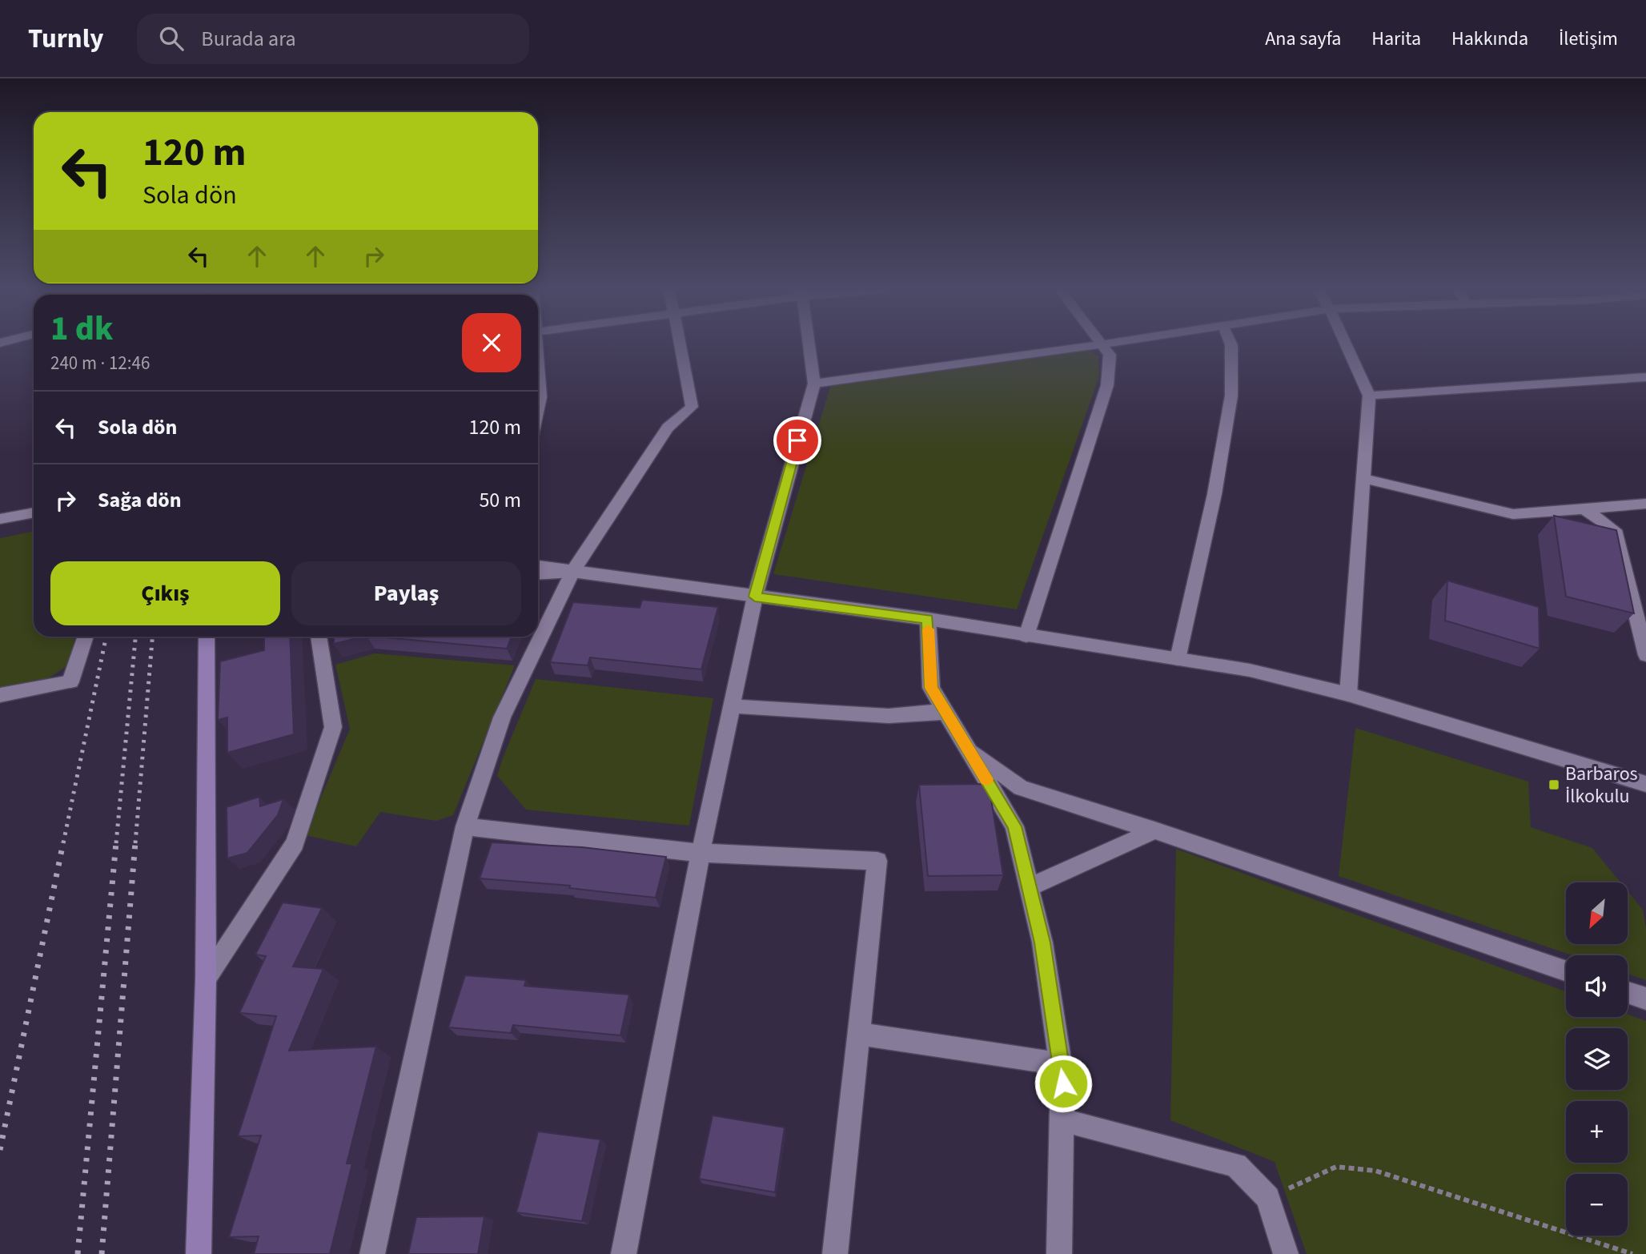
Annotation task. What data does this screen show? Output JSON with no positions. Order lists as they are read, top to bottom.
{
  "places": {
    "transit": ["Barbaros İlkokulu"]
  },
  "north": "bottom left",
  "page": {
    "header": "Turnly",
    "search": "Burada ara",
    "nav": [
      "Ana sayfa",
      "Harita",
      "Hakkında",
      "İletişim"
    ],
    "turn": ["120 m", "Sola dön"],
    "heading": ["1 dk", "240 m · 12:46"],
    "list": [
      {
        "name": "Sola dön",
        "value": "120 m"
      },
      {
        "name": "Sağa dön",
        "value": "50 m"
      }
    ],
    "buttons": ["Çıkış", "Paylaş"],
    "map_buttons": ["+", "−"]
  }
}
